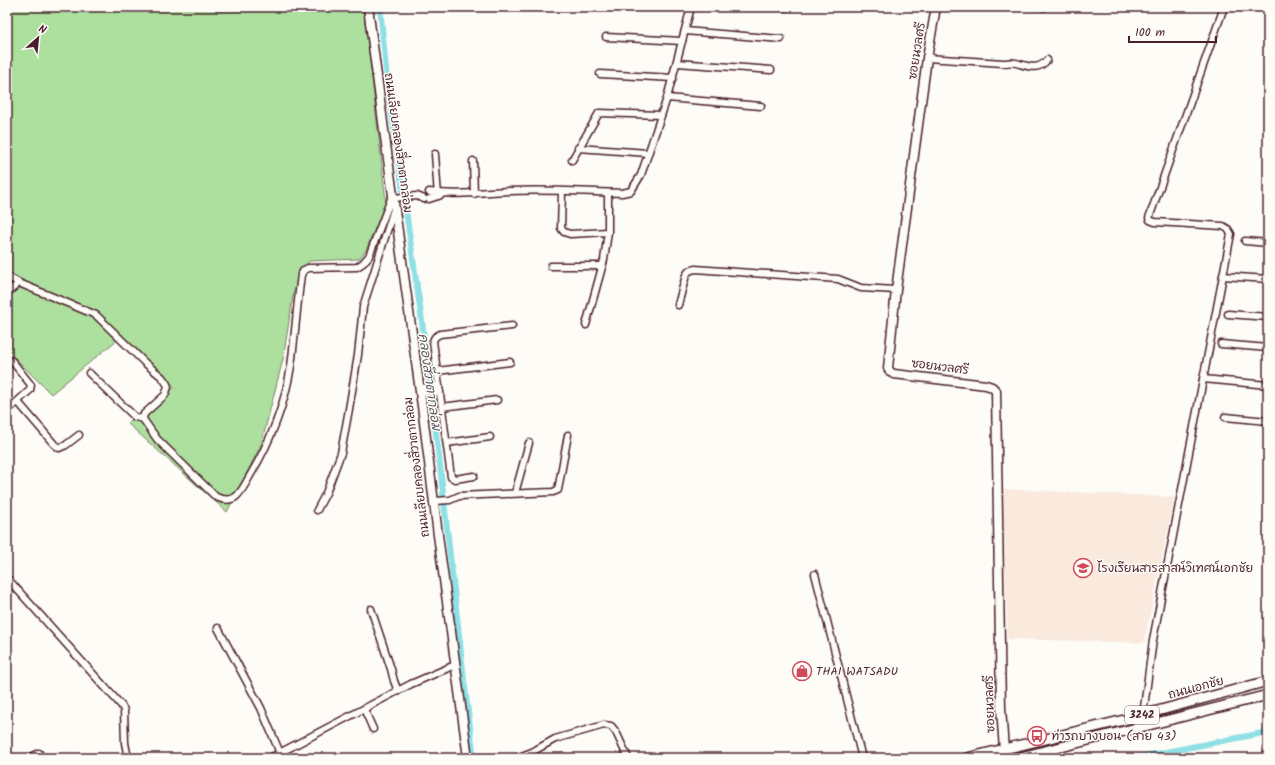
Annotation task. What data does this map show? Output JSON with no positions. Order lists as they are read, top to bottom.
{
  "streets": {
    "main road": ["ถนนเอกชัย", "3242"],
    "street": ["ซอยนวลศรี", "ถนนเลียบคลองสี่วาตากล่อม"]
  },
  "crossings": [
    ["ซอยนวลศรี", "ถนนเอกชัย"]
  ],
  "water": ["คลองสี่วาตากล่อม"],
  "places": {
    "school or university": ["โรงเรียนสารสาสน์วิเทศน์เอกชัย"],
    "shop": ["THAI WATSADU"],
    "bus stop": ["ท่ารถบางบอน (สาย 43)"]
  },
  "scale_bar": "100 m",
  "north": "top right"
}
